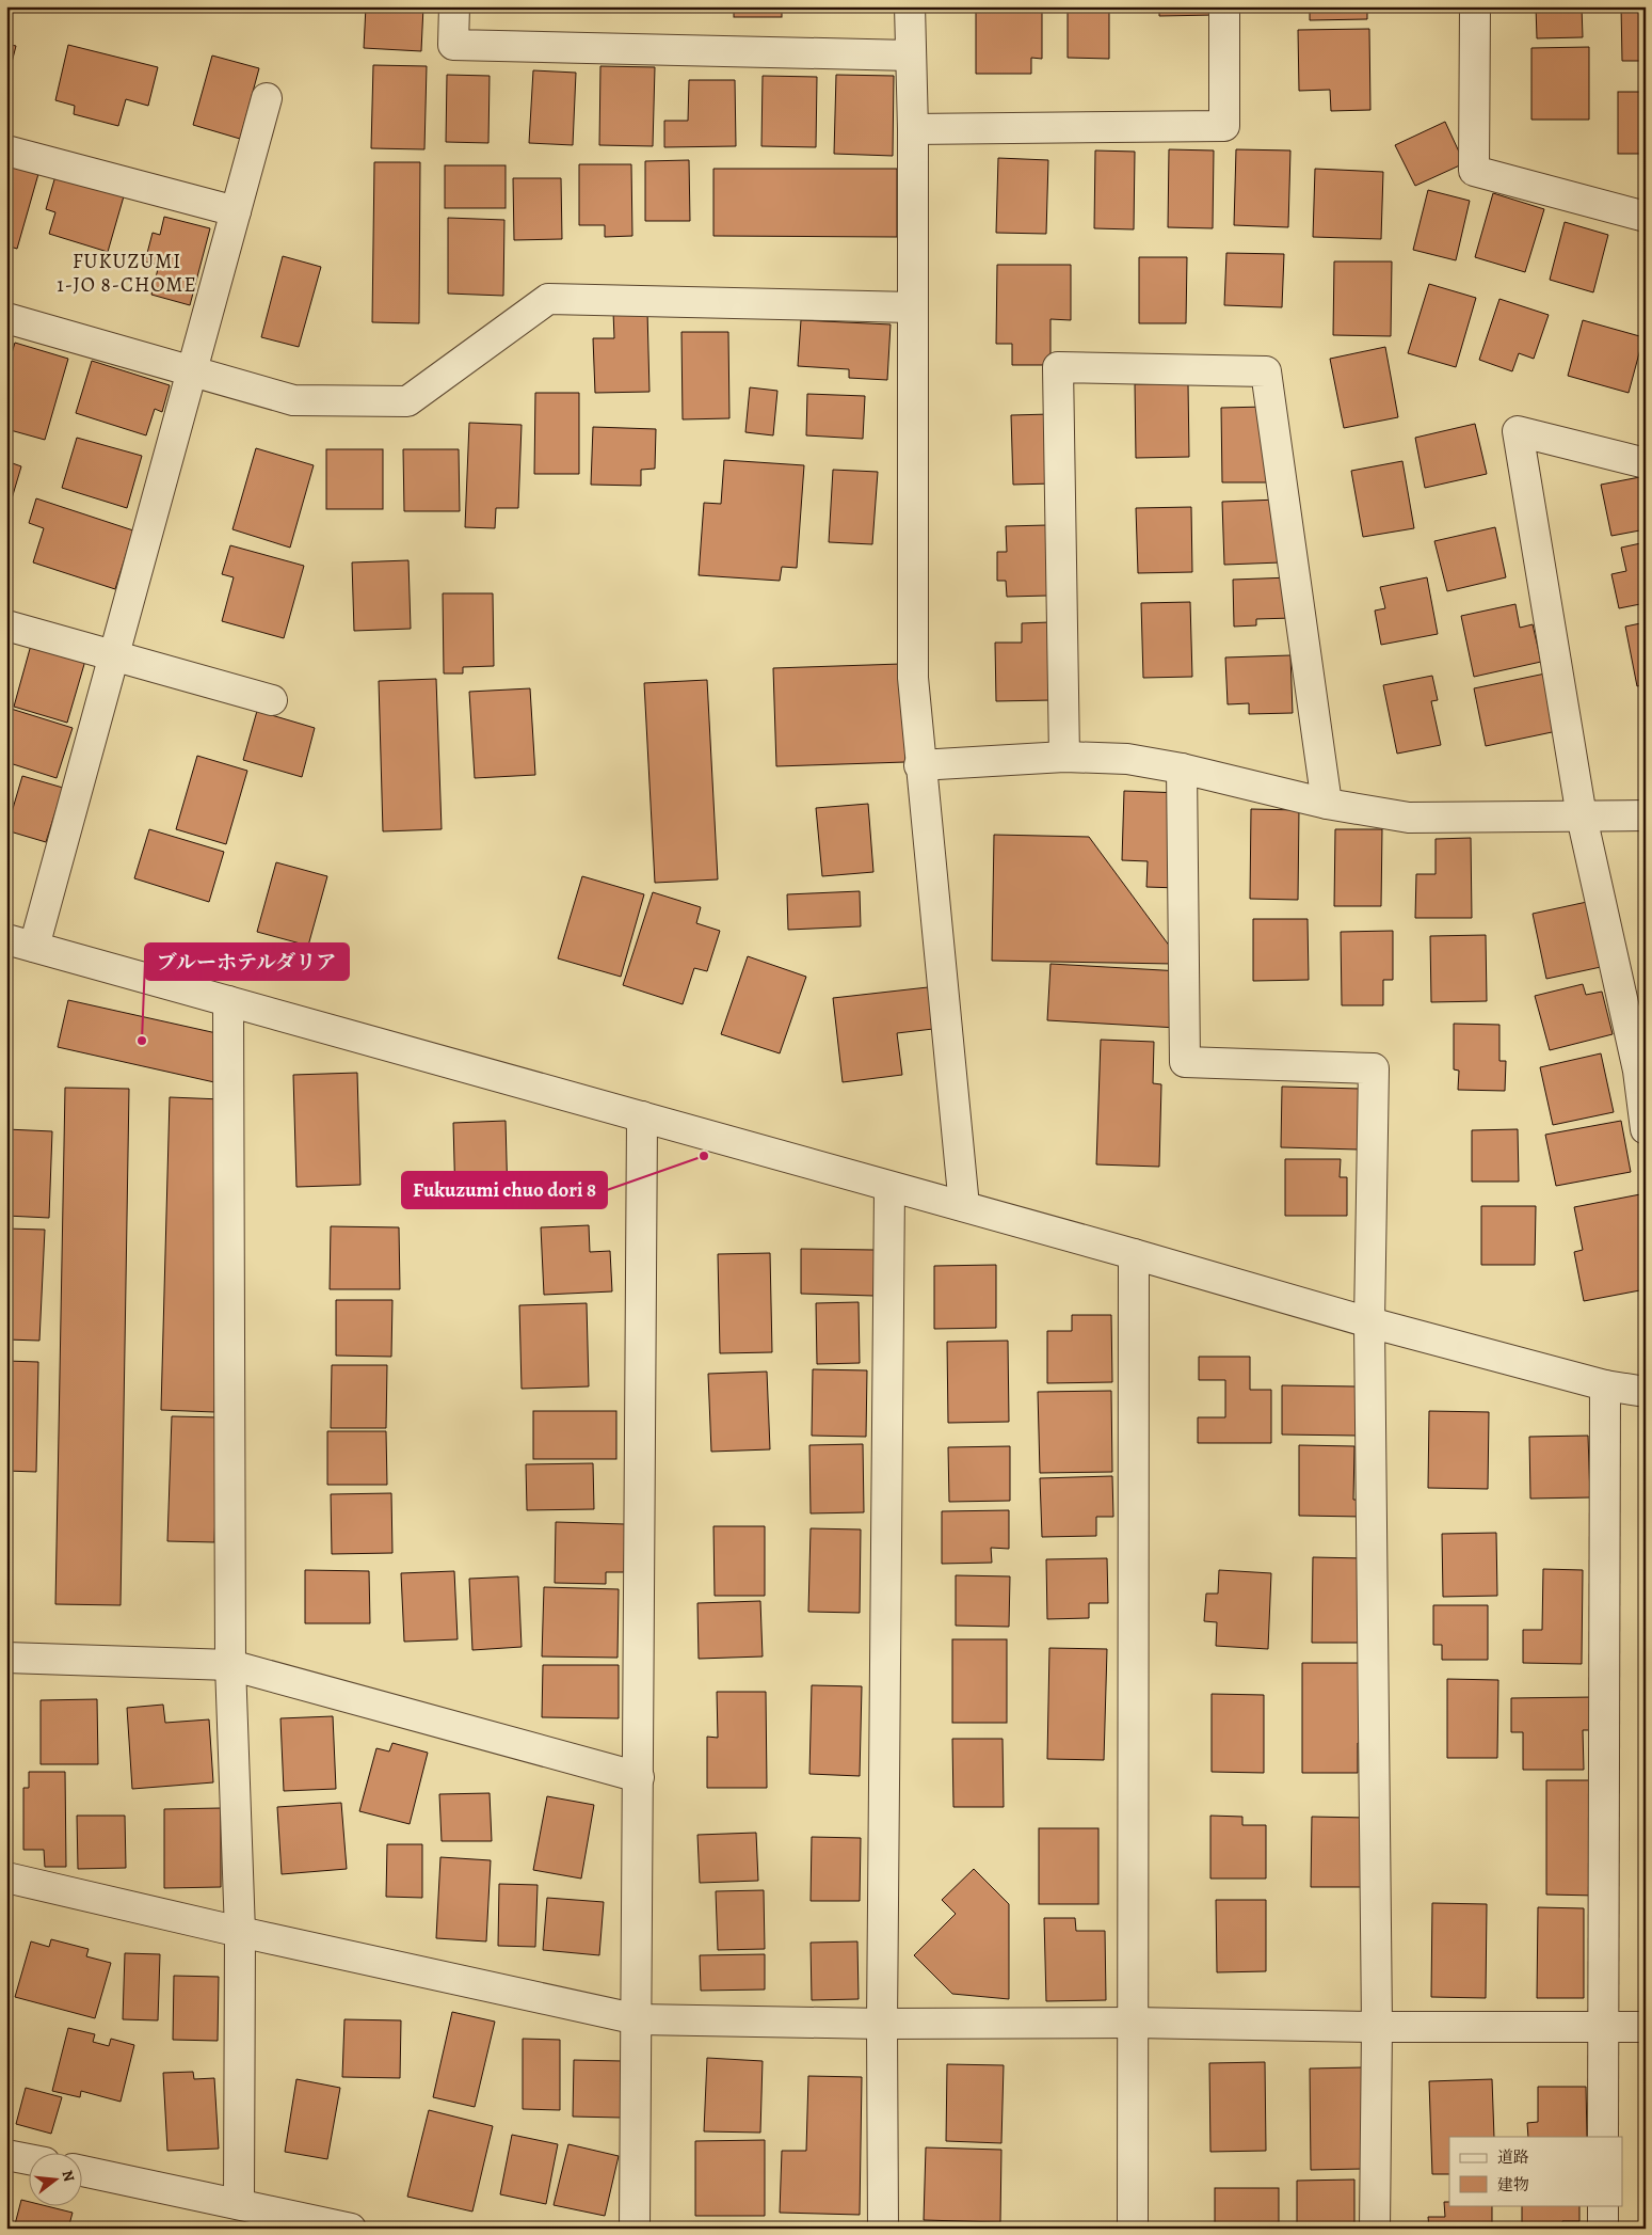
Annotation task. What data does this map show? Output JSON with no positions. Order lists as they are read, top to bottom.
{
  "districts": ["FUKUZUMI 1-JO 8-CHOME"],
  "places": ["ブルーホテルダリア", "Fukuzumi chuo dori 8"],
  "legend": ["道路", "建物"],
  "north": "right"
}
